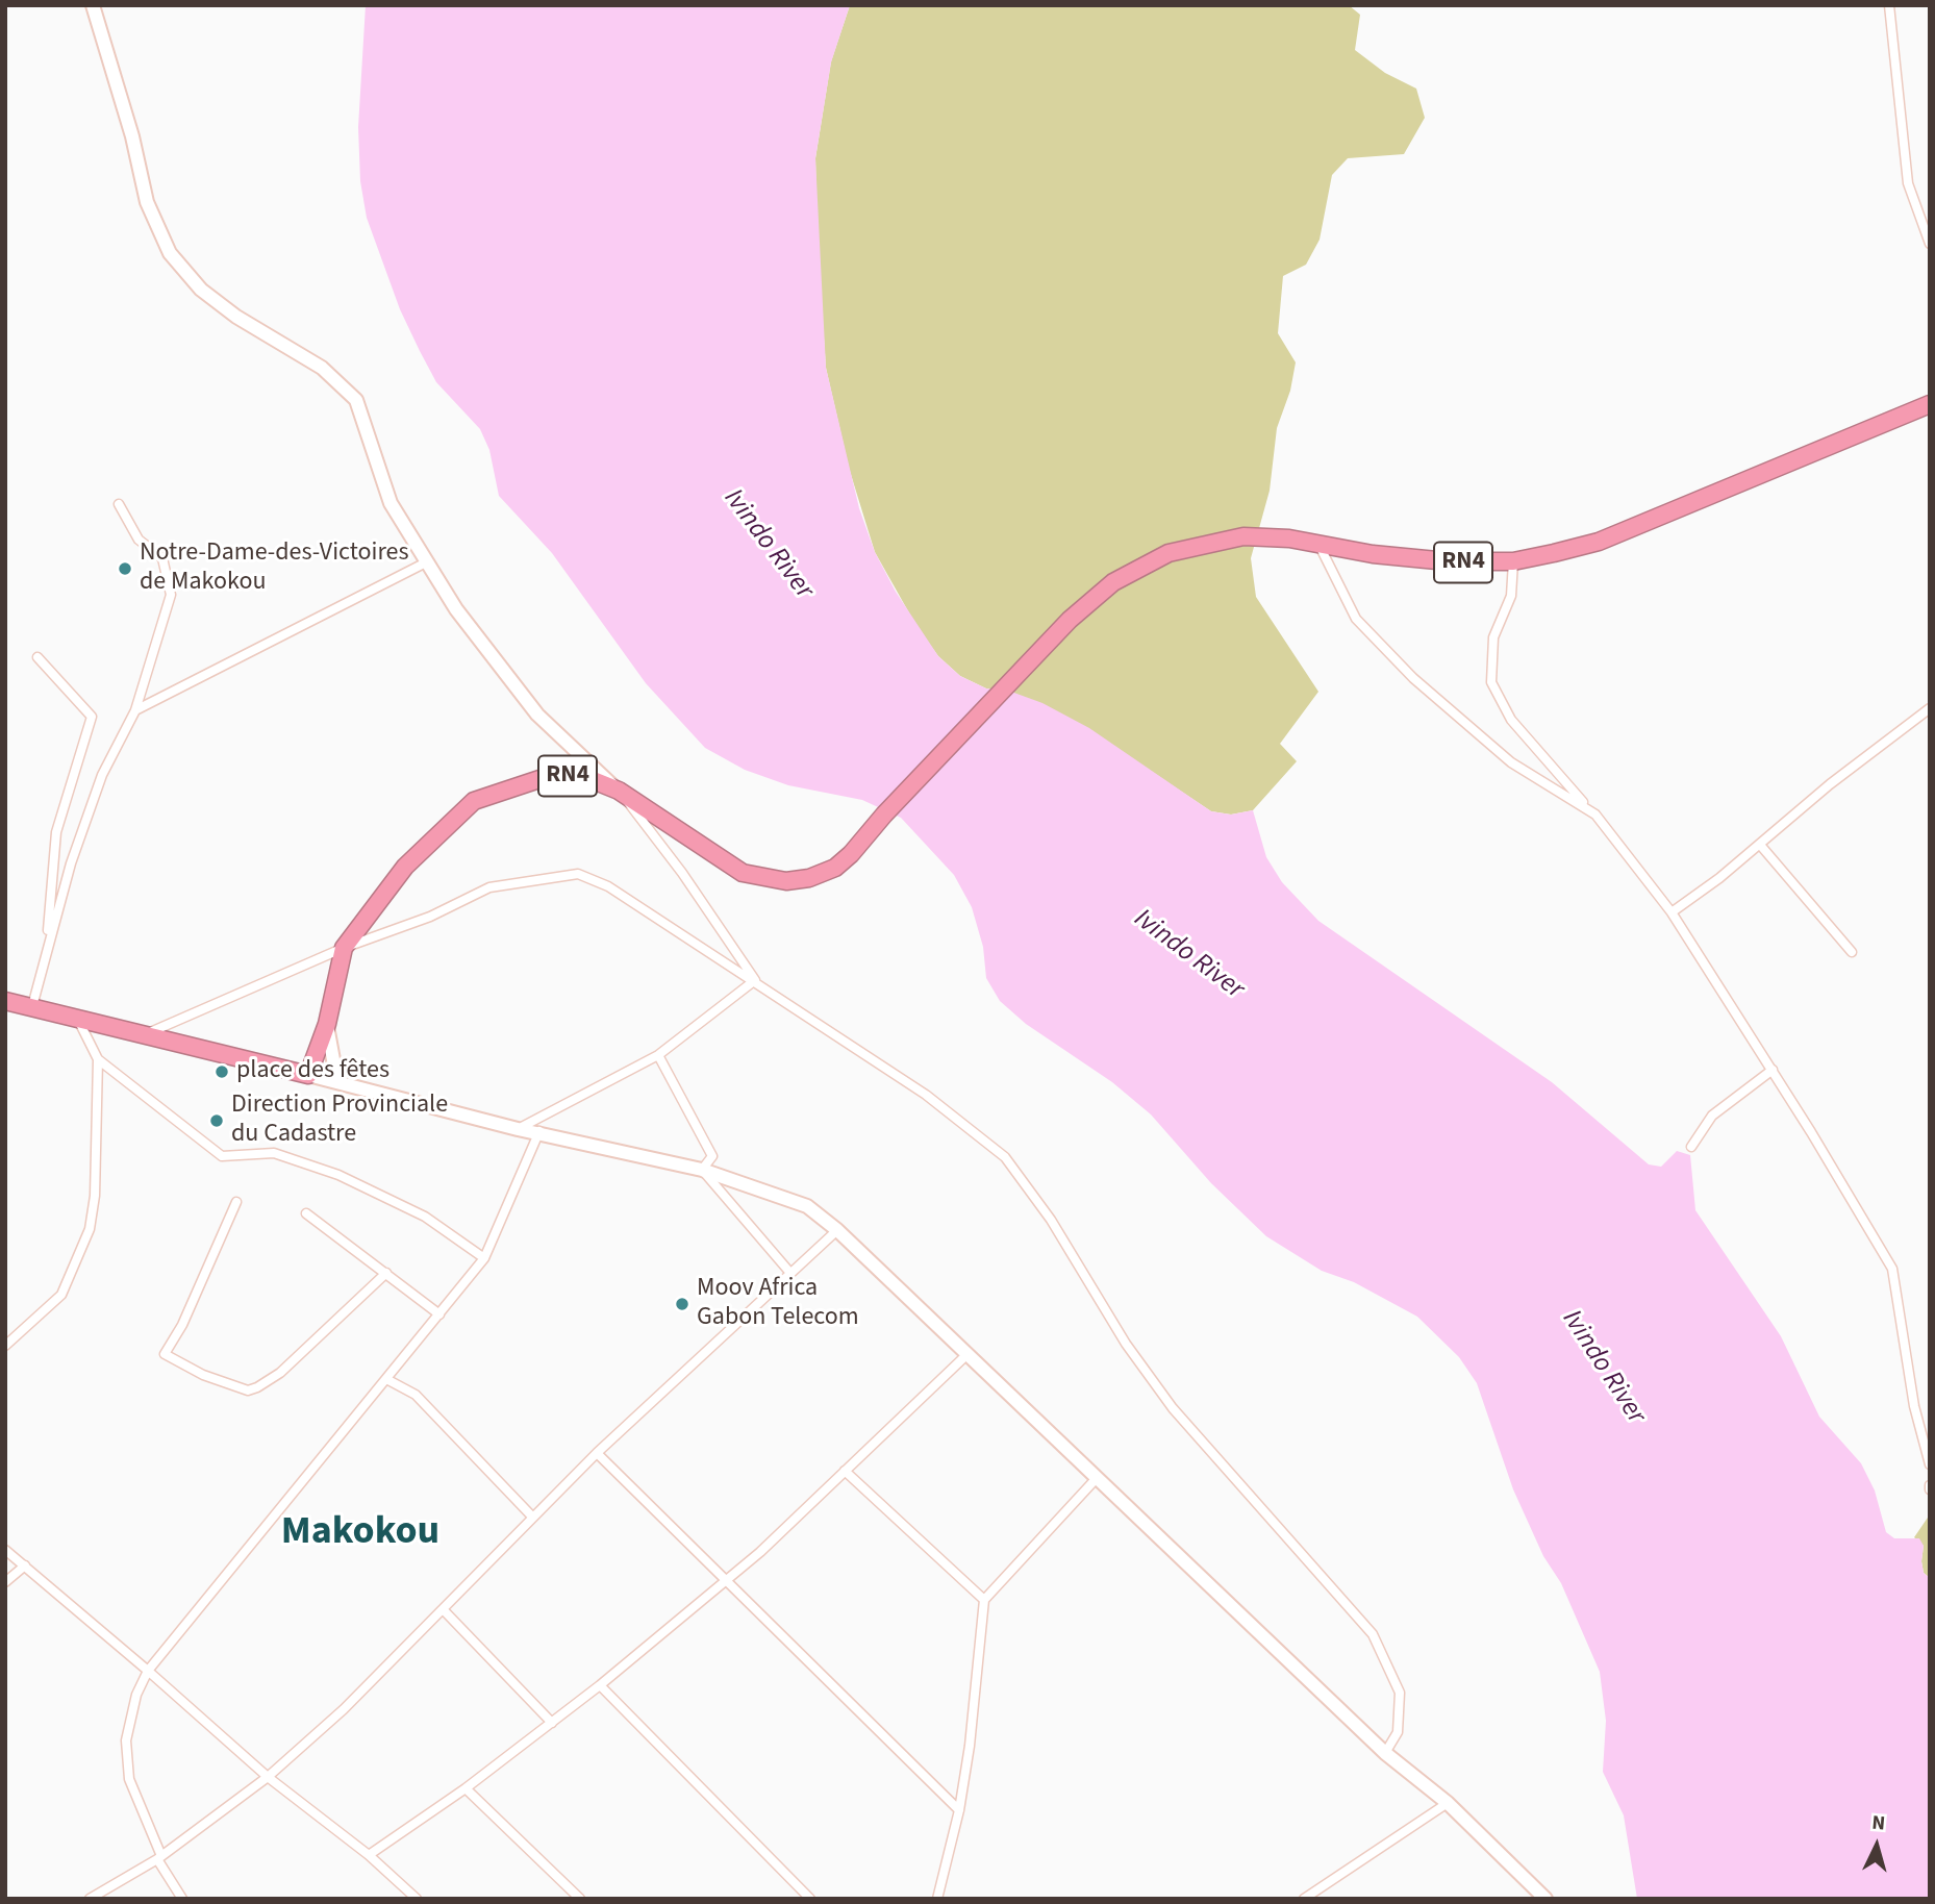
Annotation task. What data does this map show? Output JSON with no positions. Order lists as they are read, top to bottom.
{
  "streets": {
    "highway": ["RN4"]
  },
  "districts": ["Makokou"],
  "water": ["Ivindo River"],
  "places": [
    "Notre-Dame-des-Victoires de Makokou",
    "place des fêtes",
    "Direction Provinciale du Cadastre",
    "Moov Africa Gabon Telecom"
  ],
  "north": "top"
}
